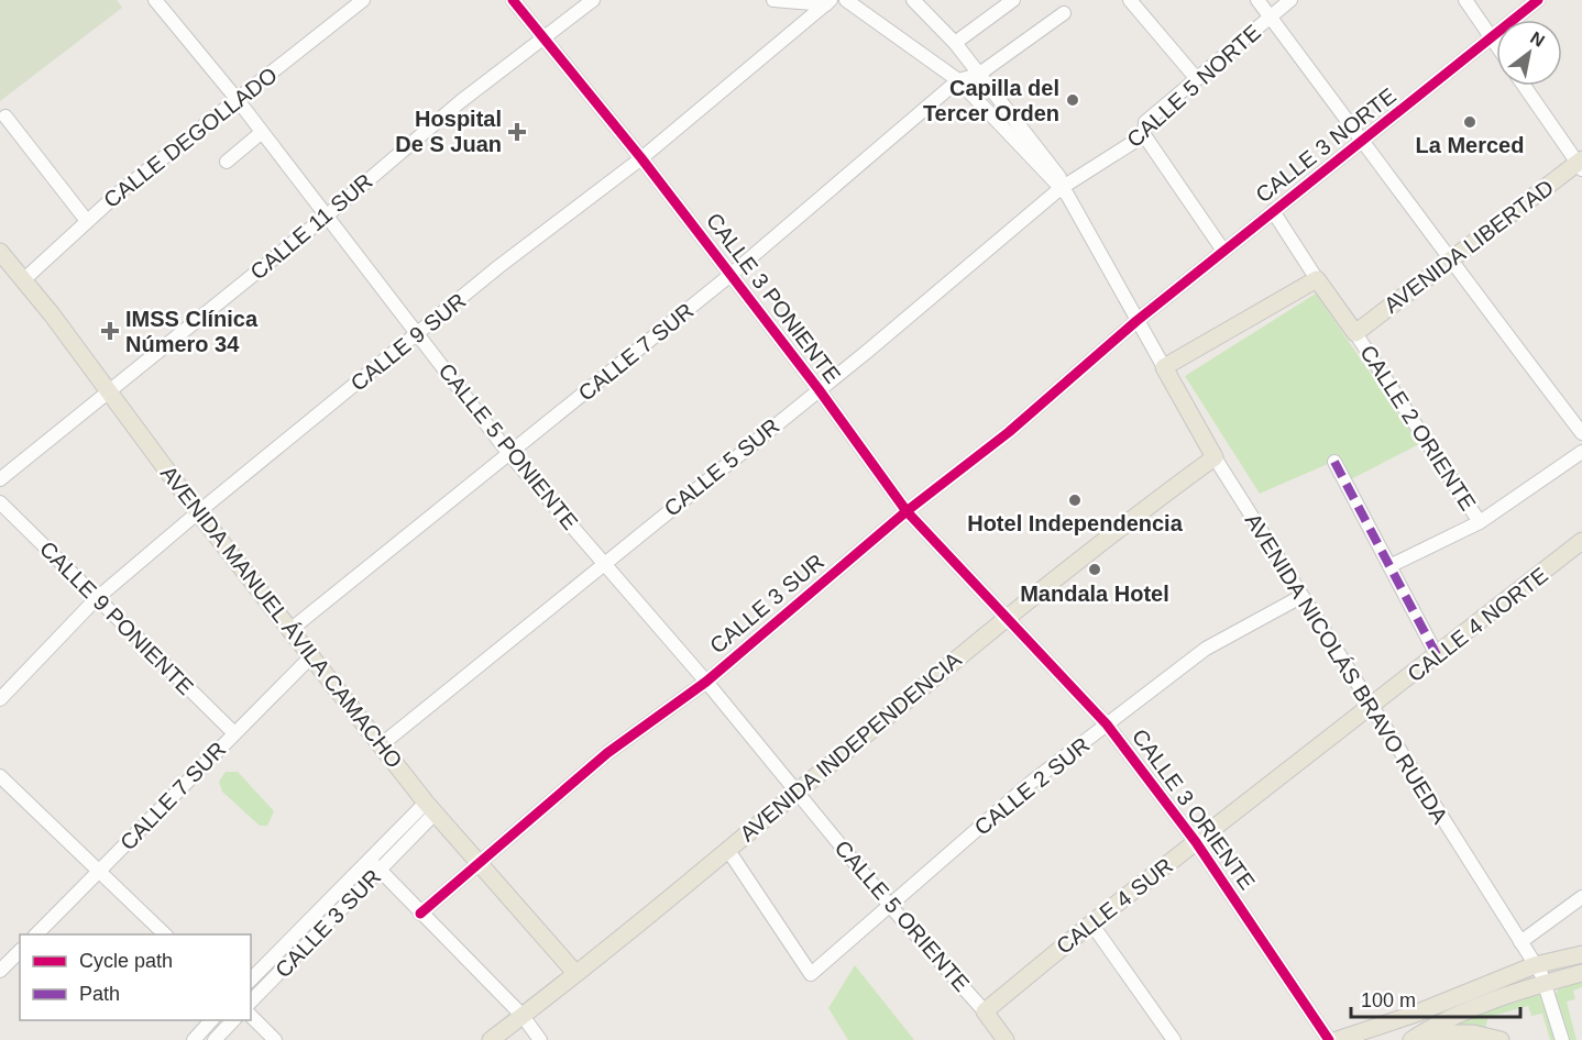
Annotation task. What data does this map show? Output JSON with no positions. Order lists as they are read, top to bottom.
{
  "streets": {
    "main road": [
      "AVENIDA LIBERTAD",
      "AVENIDA MANUEL ÁVILA CAMACHO",
      "CALLE 4 NORTE",
      "AVENIDA NICOLÁS BRAVO RUEDA",
      "AVENIDA INDEPENDENCIA",
      "CALLE 4 SUR",
      "CALLE 5 ORIENTE"
    ],
    "street": [
      "CALLE 5 NORTE",
      "CALLE DEGOLLADO",
      "CALLE 3 NORTE",
      "CALLE 11 SUR",
      "CALLE 3 PONIENTE",
      "CALLE 9 SUR",
      "CALLE 7 SUR",
      "CALLE 2 ORIENTE",
      "CALLE 5 PONIENTE",
      "CALLE 5 SUR",
      "CALLE 3 SUR",
      "CALLE 9 PONIENTE",
      "CALLE 2 SUR",
      "CALLE 3 ORIENTE"
    ]
  },
  "crossings": [
    ["CALLE 5 NORTE", "CALLE 5 SUR"],
    ["CALLE DEGOLLADO", "CALLE 5 PONIENTE"],
    ["CALLE DEGOLLADO", "AVENIDA MANUEL ÁVILA CAMACHO"],
    ["CALLE 3 NORTE", "CALLE 3 SUR"],
    ["CALLE 11 SUR", "CALLE 3 PONIENTE"],
    ["CALLE 11 SUR", "CALLE 5 PONIENTE"],
    ["CALLE 11 SUR", "AVENIDA MANUEL ÁVILA CAMACHO"],
    ["AVENIDA LIBERTAD", "CALLE 2 ORIENTE"],
    ["CALLE 3 PONIENTE", "CALLE 9 SUR"],
    ["CALLE 3 PONIENTE", "CALLE 7 SUR"],
    ["CALLE 3 PONIENTE", "CALLE 5 SUR"],
    ["CALLE 3 PONIENTE", "CALLE 3 SUR"],
    ["CALLE 3 PONIENTE", "AVENIDA INDEPENDENCIA"],
    ["CALLE 3 PONIENTE", "CALLE 3 ORIENTE"],
    ["CALLE 9 SUR", "CALLE 5 PONIENTE"],
    ["CALLE 9 SUR", "AVENIDA MANUEL ÁVILA CAMACHO"],
    ["CALLE 9 SUR", "CALLE 9 PONIENTE"],
    ["CALLE 7 SUR", "CALLE 5 PONIENTE"],
    ["CALLE 7 SUR", "AVENIDA MANUEL ÁVILA CAMACHO"],
    ["CALLE 7 SUR", "CALLE 9 PONIENTE"],
    ["CALLE 5 PONIENTE", "CALLE 5 SUR"],
    ["CALLE 5 PONIENTE", "CALLE 3 SUR"],
    ["CALLE 5 PONIENTE", "AVENIDA INDEPENDENCIA"],
    ["CALLE 5 PONIENTE", "CALLE 5 ORIENTE"],
    ["CALLE 5 SUR", "AVENIDA MANUEL ÁVILA CAMACHO"],
    ["CALLE 3 SUR", "AVENIDA MANUEL ÁVILA CAMACHO"],
    ["AVENIDA MANUEL ÁVILA CAMACHO", "AVENIDA INDEPENDENCIA"],
    ["CALLE 4 NORTE", "AVENIDA NICOLÁS BRAVO RUEDA"],
    ["CALLE 4 NORTE", "CALLE 4 SUR"],
    ["AVENIDA NICOLÁS BRAVO RUEDA", "AVENIDA INDEPENDENCIA"],
    ["AVENIDA NICOLÁS BRAVO RUEDA", "CALLE 2 SUR"],
    ["AVENIDA NICOLÁS BRAVO RUEDA", "CALLE 4 SUR"],
    ["AVENIDA INDEPENDENCIA", "CALLE 2 SUR"],
    ["AVENIDA INDEPENDENCIA", "CALLE 3 ORIENTE"],
    ["AVENIDA INDEPENDENCIA", "CALLE 5 ORIENTE"],
    ["CALLE 2 SUR", "CALLE 3 ORIENTE"],
    ["CALLE 2 SUR", "CALLE 5 ORIENTE"],
    ["CALLE 3 ORIENTE", "CALLE 4 SUR"],
    ["CALLE 4 SUR", "CALLE 5 ORIENTE"]
  ],
  "places": {
    "other": [
      "Capilla del Tercer Orden",
      "La Merced",
      "Hotel Independencia",
      "Mandala Hotel"
    ],
    "health": ["Hospital De S Juan", "IMSS Clínica Número 34"]
  },
  "legend": ["Cycle path", "Path"],
  "scale_bar": "100 m",
  "north": "top right"
}
